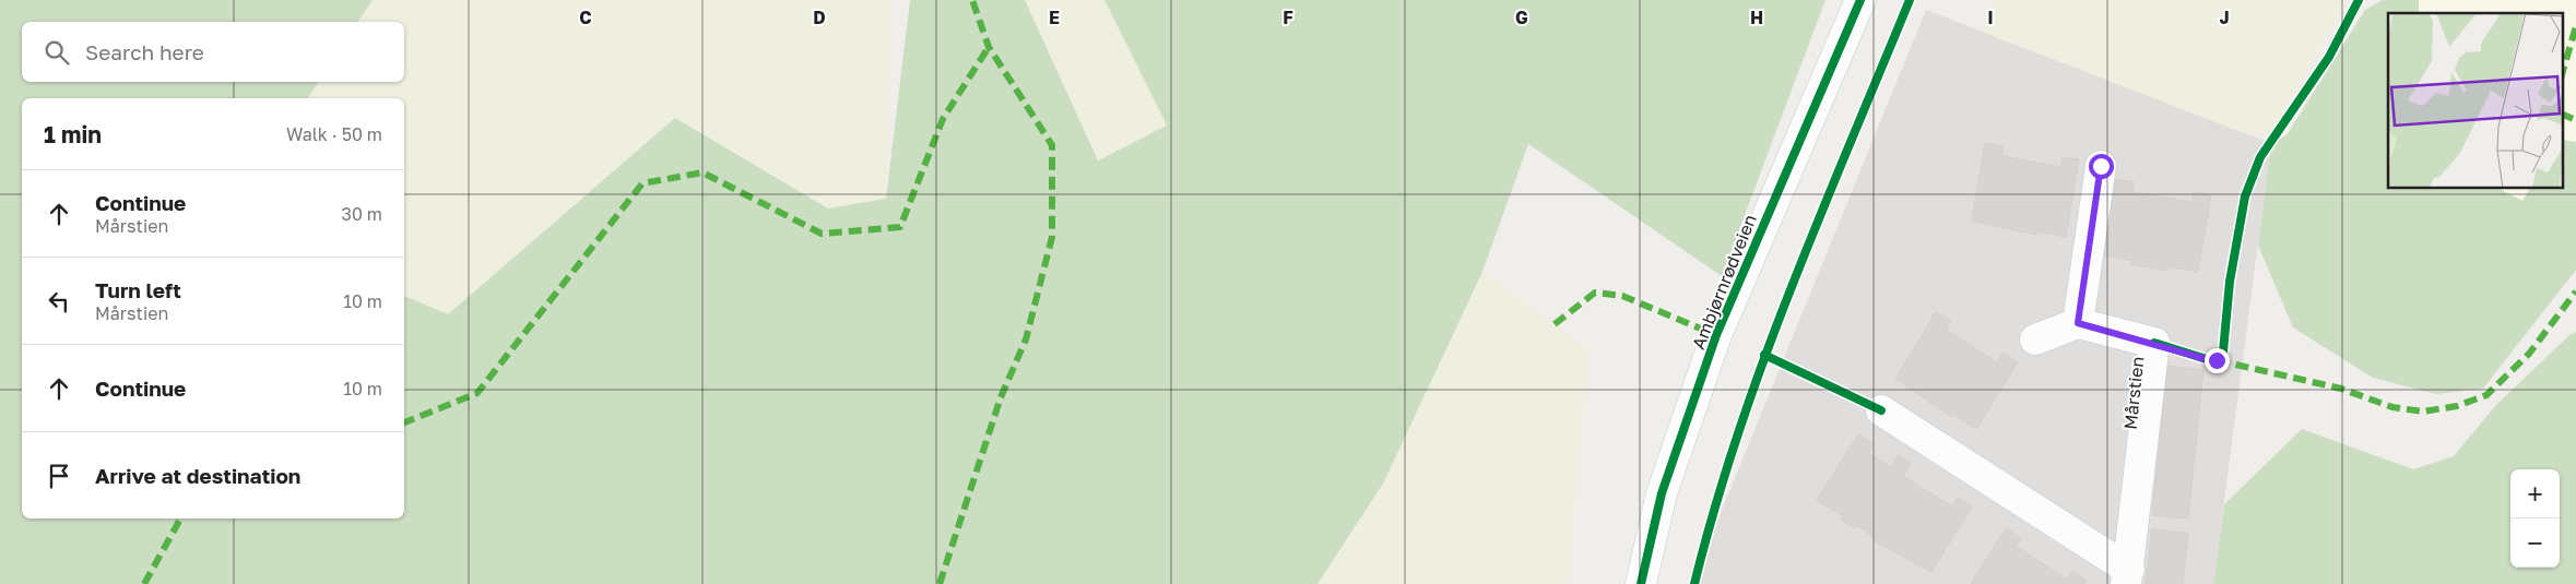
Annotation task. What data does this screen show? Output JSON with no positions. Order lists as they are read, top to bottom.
{
  "streets": {
    "street": ["Ambjørnrødveien", "Mårstien"]
  },
  "page": {
    "search": "Search here",
    "heading": ["1 min", "Walk · 50 m"],
    "list": [
      ["Continue", "Mårstien", "30 m"],
      ["Turn left", "Mårstien", "10 m"],
      ["Continue", "10 m"],
      "Arrive at destination"
    ],
    "map_buttons": ["+", "−"]
  },
  "grid": {
    "columns": [
      "C",
      "D",
      "E",
      "F",
      "G",
      "H",
      "I",
      "J"
    ]
  }
}
